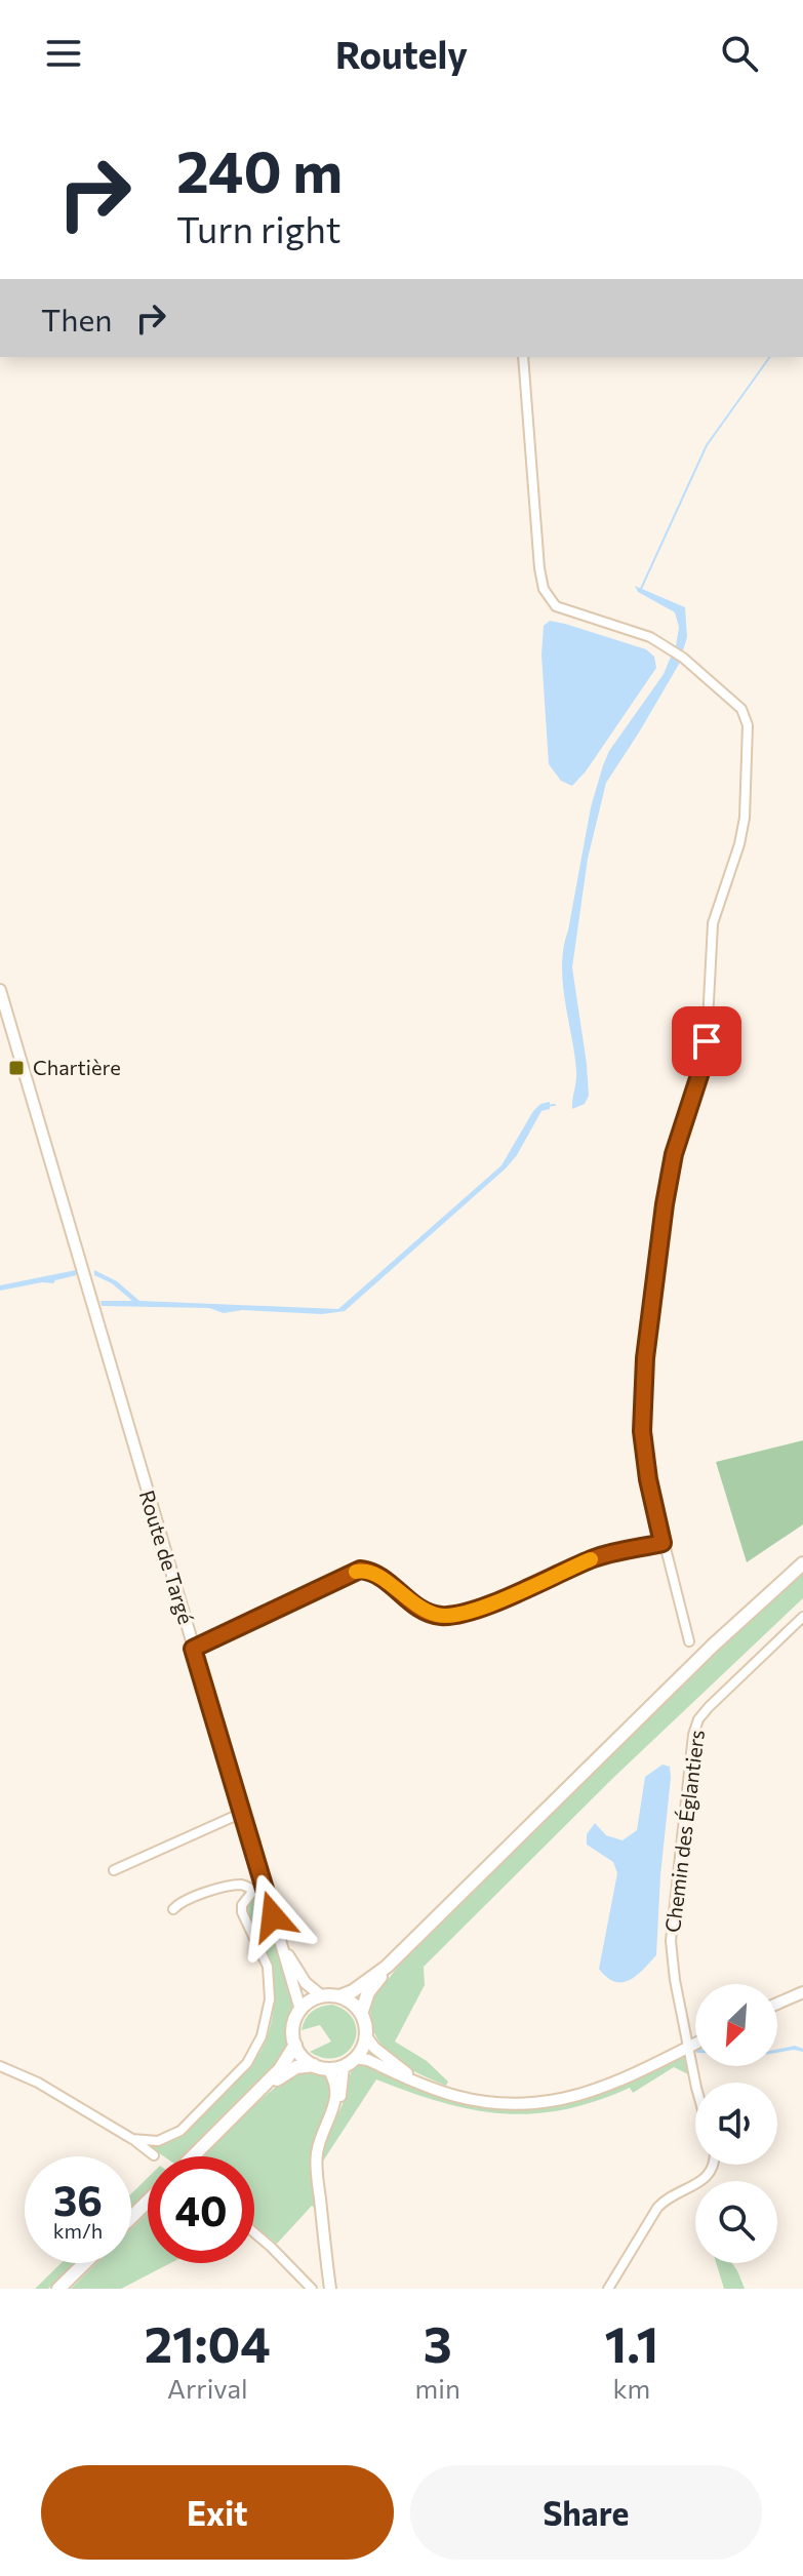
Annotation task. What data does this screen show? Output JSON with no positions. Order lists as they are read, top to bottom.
{
  "streets": {
    "street": ["Route de Targé", "Chemin des Églantiers"]
  },
  "places": {
    "transit": ["Chartière"]
  },
  "north": "bottom left",
  "page": {
    "header": "Routely",
    "turn": ["240 m", "Turn right"],
    "then": "Then",
    "speed": "36 km/h",
    "limit": "40",
    "eta": [
      "21:04",
      "Arrival",
      "3",
      "min",
      "1.1",
      "km"
    ],
    "buttons": ["Exit", "Share"]
  }
}
